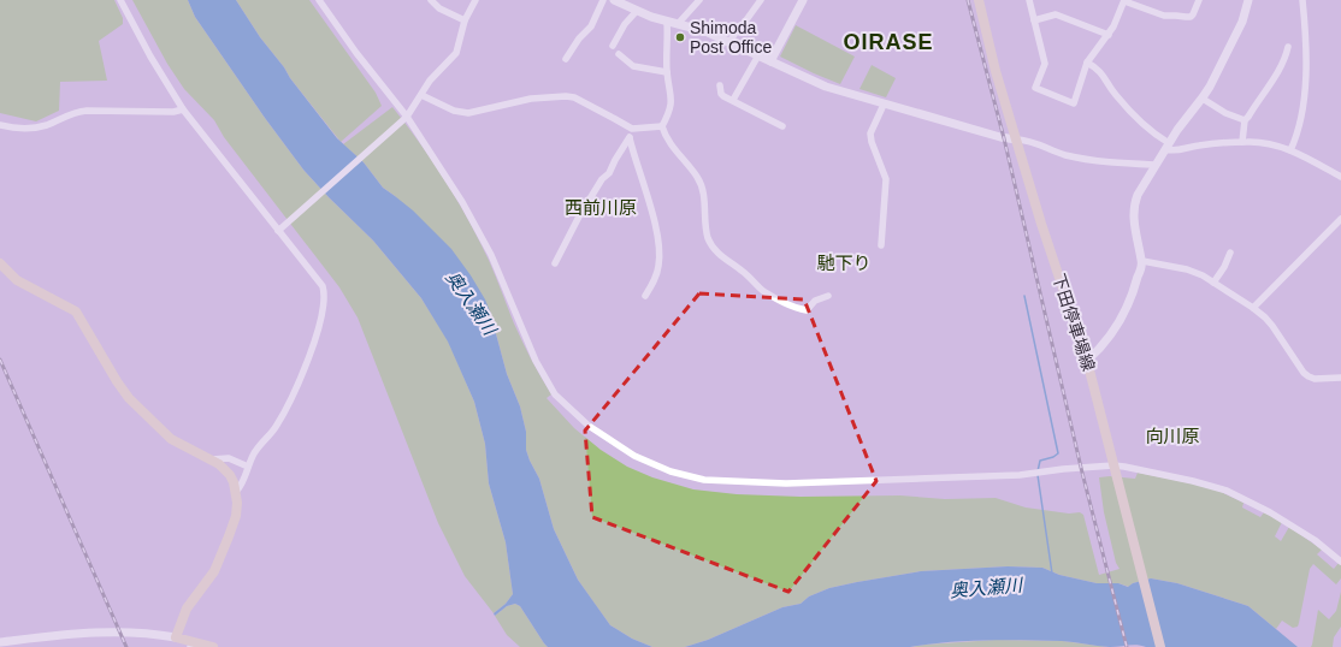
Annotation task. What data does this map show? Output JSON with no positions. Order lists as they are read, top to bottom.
{
  "streets": {
    "main road": ["下田停車場線"]
  },
  "districts": [
    "OIRASE",
    "西前川原",
    "馳下り",
    "向川原"
  ],
  "water": ["奥入瀬川"],
  "places": ["Shimoda Post Office"]
}
